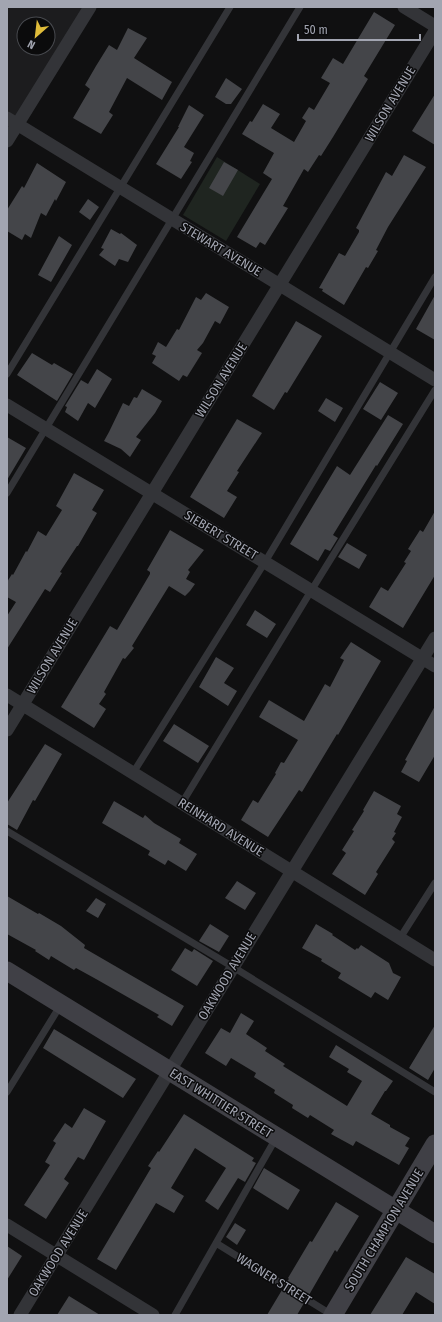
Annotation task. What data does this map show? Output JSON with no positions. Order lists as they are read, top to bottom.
{
  "streets": {
    "street": [
      "WILSON AVENUE",
      "STEWART AVENUE",
      "SIEBERT STREET",
      "REINHARD AVENUE",
      "OAKWOOD AVENUE",
      "EAST WHITTIER STREET",
      "SOUTH CHAMPION AVENUE"
    ],
    "lane": ["WAGNER STREET"]
  },
  "crossings": [
    ["WILSON AVENUE", "STEWART AVENUE"],
    ["WILSON AVENUE", "SIEBERT STREET"],
    ["WILSON AVENUE", "REINHARD AVENUE"],
    ["SIEBERT STREET", "OAKWOOD AVENUE"],
    ["REINHARD AVENUE", "OAKWOOD AVENUE"],
    ["OAKWOOD AVENUE", "EAST WHITTIER STREET"],
    ["EAST WHITTIER STREET", "SOUTH CHAMPION AVENUE"],
    ["SOUTH CHAMPION AVENUE", "WAGNER STREET"]
  ],
  "scale_bar": "50 m",
  "north": "bottom left"
}
